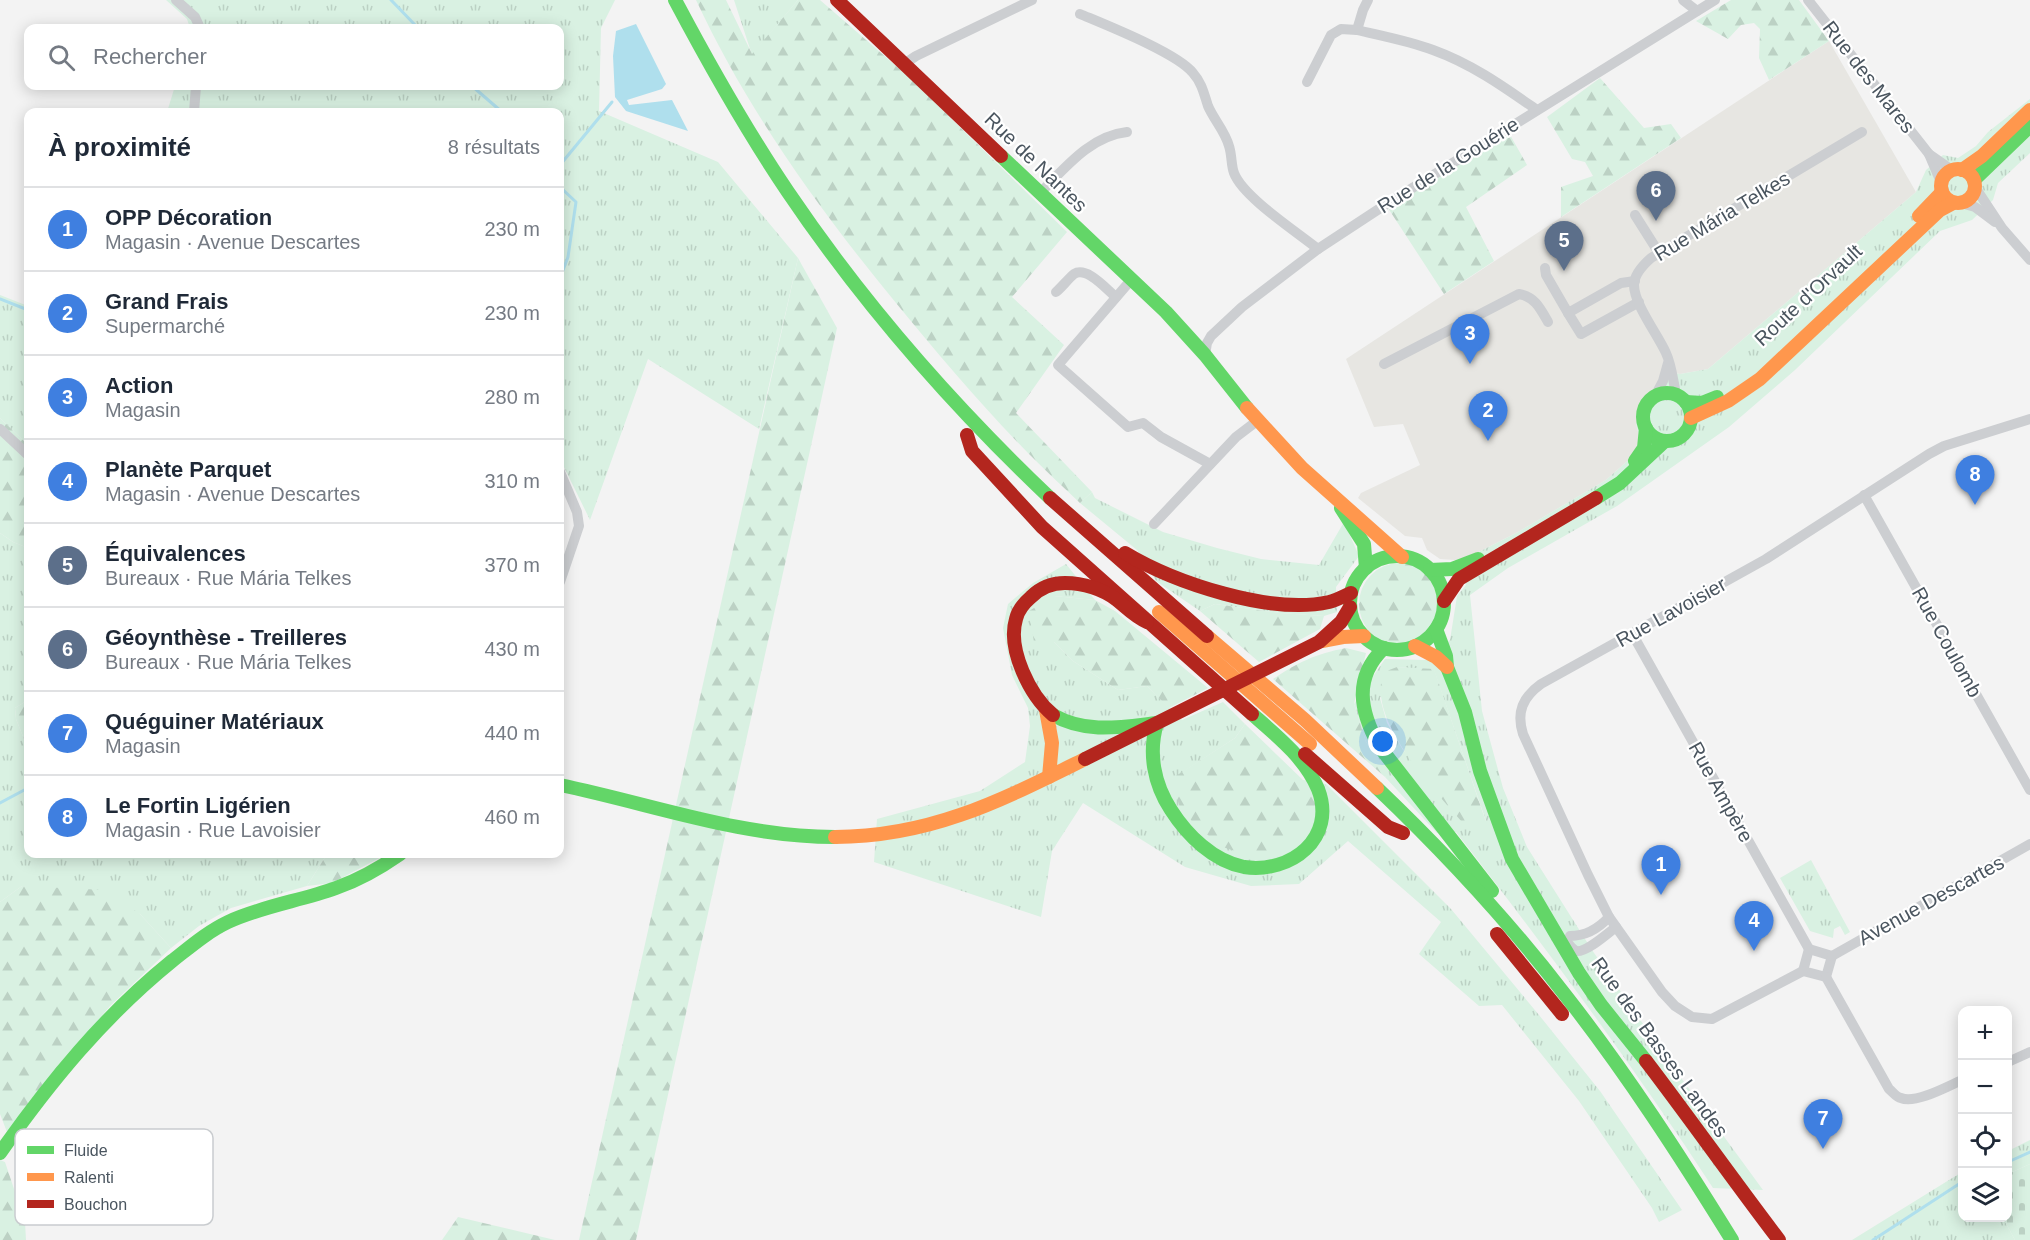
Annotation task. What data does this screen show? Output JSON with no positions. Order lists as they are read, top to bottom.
{
  "streets": {
    "main road": ["Rue de Nantes", "Route d'Orvault", "Rue des Basses Landes"],
    "street": [
      "Rue des Mares",
      "Rue de la Gouérie",
      "Rue Mária Telkes",
      "Rue Lavoisier",
      "Rue Coulomb",
      "Rue Ampère",
      "Avenue Descartes"
    ]
  },
  "crossings": [
    ["Rue des Mares", "Route d'Orvault"],
    ["Rue de Nantes", "Rue de la Gouérie"],
    ["Rue Lavoisier", "Rue Coulomb"],
    ["Rue Lavoisier", "Rue Ampère"]
  ],
  "legend": ["Fluide", "Ralenti", "Bouchon"],
  "page": {
    "search": "Rechercher",
    "heading": ["À proximité", "8 résultats"],
    "pins": [
      "6",
      "5",
      "3",
      "2",
      "8",
      "1",
      "4",
      "7"
    ],
    "list": [
      {
        "mark": "1",
        "name": "OPP Décoration",
        "note": "Magasin · Avenue Descartes",
        "value": "230 m"
      },
      {
        "mark": "2",
        "name": "Grand Frais",
        "note": "Supermarché",
        "value": "230 m"
      },
      {
        "mark": "3",
        "name": "Action",
        "note": "Magasin",
        "value": "280 m"
      },
      {
        "mark": "4",
        "name": "Planète Parquet",
        "note": "Magasin · Avenue Descartes",
        "value": "310 m"
      },
      {
        "mark": "5",
        "name": "Équivalences",
        "note": "Bureaux · Rue Mária Telkes",
        "value": "370 m"
      },
      {
        "mark": "6",
        "name": "Géoynthèse - Treilleres",
        "note": "Bureaux · Rue Mária Telkes",
        "value": "430 m"
      },
      {
        "mark": "7",
        "name": "Quéguiner Matériaux",
        "note": "Magasin",
        "value": "440 m"
      },
      {
        "mark": "8",
        "name": "Le Fortin Ligérien",
        "note": "Magasin · Rue Lavoisier",
        "value": "460 m"
      }
    ],
    "map_buttons": ["+", "−"]
  }
}
